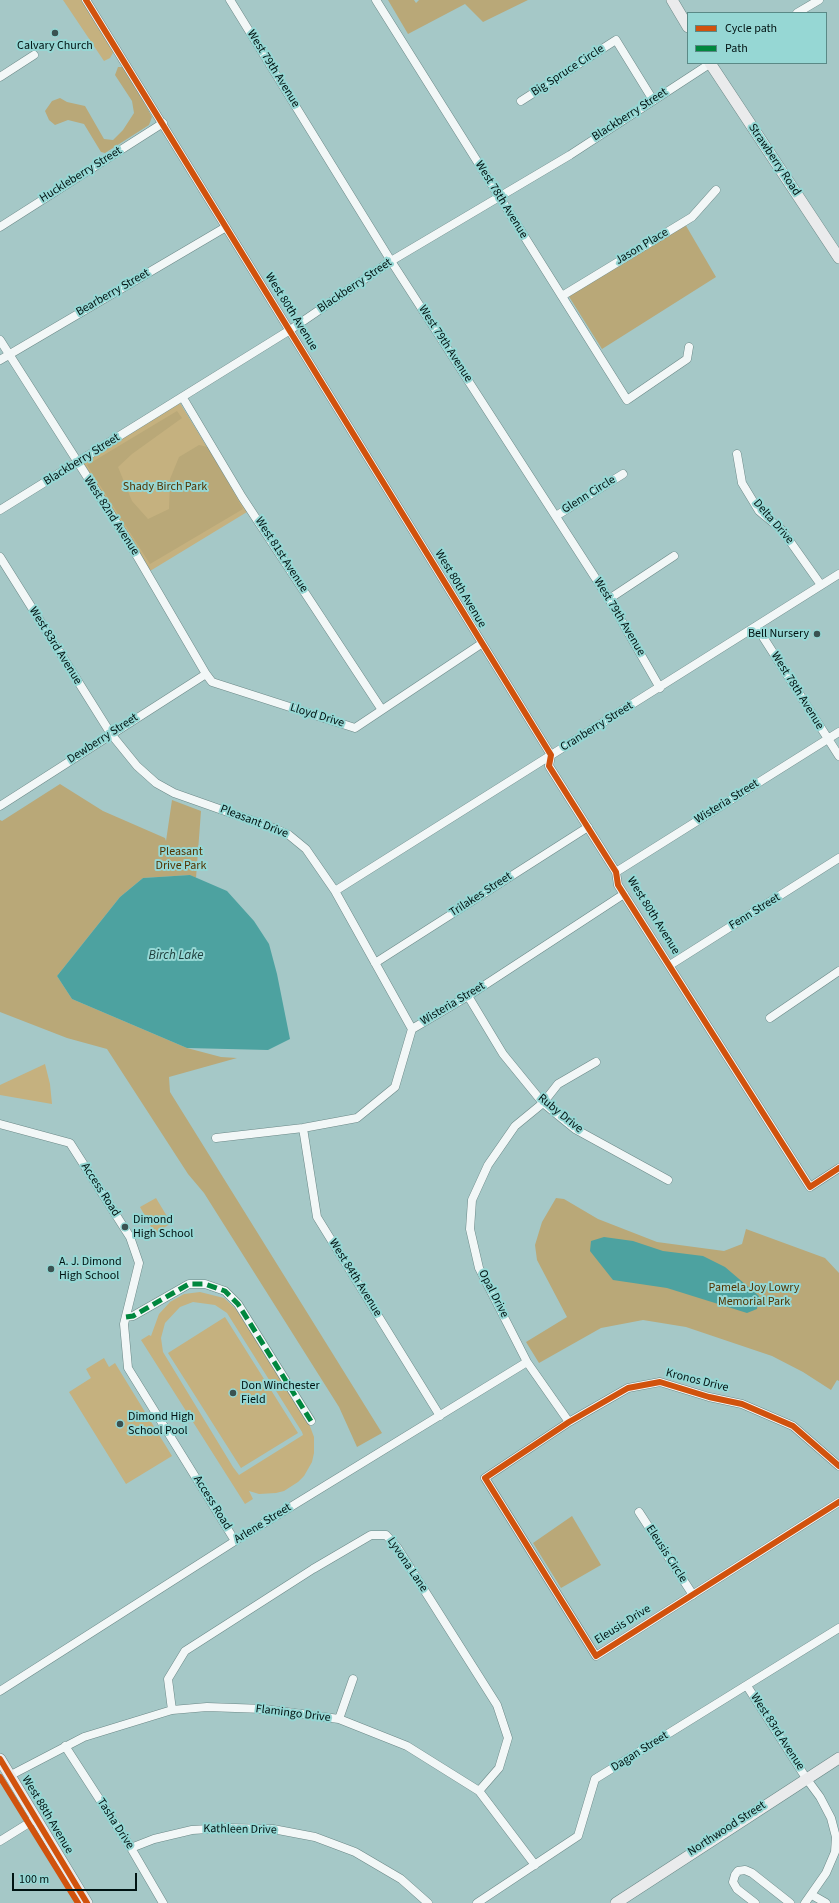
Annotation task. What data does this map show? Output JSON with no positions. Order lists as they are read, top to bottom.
{
  "streets": {
    "street": [
      "West 79th Avenue",
      "Big Spruce Circle",
      "Blackberry Street",
      "Strawberry Road",
      "Huckleberry Street",
      "West 78th Avenue",
      "Jason Place",
      "Bearberry Street",
      "West 80th Avenue",
      "Glenn Circle",
      "West 82nd Avenue",
      "Delta Drive",
      "West 81st Avenue",
      "West 83rd Avenue",
      "Lloyd Drive",
      "Cranberry Street",
      "Dewberry Street",
      "Wisteria Street",
      "Pleasant Drive",
      "Trilakes Street",
      "Fenn Street",
      "Ruby Drive",
      "Access Road",
      "West 84th Avenue",
      "Opal Drive",
      "Kronos Drive",
      "Arlene Street",
      "Eleusis Circle",
      "Lyvona Lane",
      "Eleusis Drive",
      "Flamingo Drive",
      "Dagan Street",
      "West 88th Avenue",
      "Tasha Drive",
      "Northwood Street",
      "Kathleen Drive"
    ]
  },
  "crossings": [
    ["West 79th Avenue", "Blackberry Street"],
    ["West 79th Avenue", "Glenn Circle"],
    ["West 79th Avenue", "Cranberry Street"],
    ["Big Spruce Circle", "Blackberry Street"],
    ["Blackberry Street", "West 78th Avenue"],
    ["Blackberry Street", "West 80th Avenue"],
    ["Blackberry Street", "West 82nd Avenue"],
    ["Blackberry Street", "West 81st Avenue"],
    ["Huckleberry Street", "West 80th Avenue"],
    ["West 78th Avenue", "Jason Place"],
    ["West 78th Avenue", "Cranberry Street"],
    ["West 78th Avenue", "Wisteria Street"],
    ["Bearberry Street", "West 80th Avenue"],
    ["Bearberry Street", "West 82nd Avenue"],
    ["West 80th Avenue", "Lloyd Drive"],
    ["West 80th Avenue", "Cranberry Street"],
    ["West 80th Avenue", "Wisteria Street"],
    ["West 80th Avenue", "Trilakes Street"],
    ["West 80th Avenue", "Fenn Street"],
    ["West 82nd Avenue", "Lloyd Drive"],
    ["West 82nd Avenue", "Dewberry Street"],
    ["Delta Drive", "Cranberry Street"],
    ["West 81st Avenue", "Lloyd Drive"],
    ["West 83rd Avenue", "Dewberry Street"],
    ["West 83rd Avenue", "Pleasant Drive"],
    ["West 83rd Avenue", "Dagan Street"],
    ["West 83rd Avenue", "Northwood Street"],
    ["Lloyd Drive", "Dewberry Street"],
    ["Cranberry Street", "Pleasant Drive"],
    ["Dewberry Street", "Pleasant Drive"],
    ["Wisteria Street", "Pleasant Drive"],
    ["Wisteria Street", "Ruby Drive"],
    ["Wisteria Street", "West 84th Avenue"],
    ["Pleasant Drive", "Trilakes Street"],
    ["Ruby Drive", "Opal Drive"],
    ["Access Road", "Arlene Street"],
    ["West 84th Avenue", "Arlene Street"],
    ["Opal Drive", "Kronos Drive"],
    ["Opal Drive", "Arlene Street"],
    ["Kronos Drive", "Eleusis Drive"],
    ["Eleusis Circle", "Eleusis Drive"],
    ["Lyvona Lane", "Flamingo Drive"],
    ["Flamingo Drive", "Dagan Street"],
    ["Flamingo Drive", "West 88th Avenue"],
    ["Flamingo Drive", "Tasha Drive"],
    ["Tasha Drive", "Kathleen Drive"]
  ],
  "water": ["Birch Lake"],
  "parks": ["Shady Birch Park", "Pleasant Drive Park", "Pamela Joy Lowry Memorial Park"],
  "places": [
    "Calvary Church",
    "Bell Nursery",
    "Dimond High School",
    "A. J. Dimond High School",
    "Don Winchester Field",
    "Dimond High School Pool"
  ],
  "legend": ["Cycle path", "Path"],
  "scale_bar": "100 m"
}
